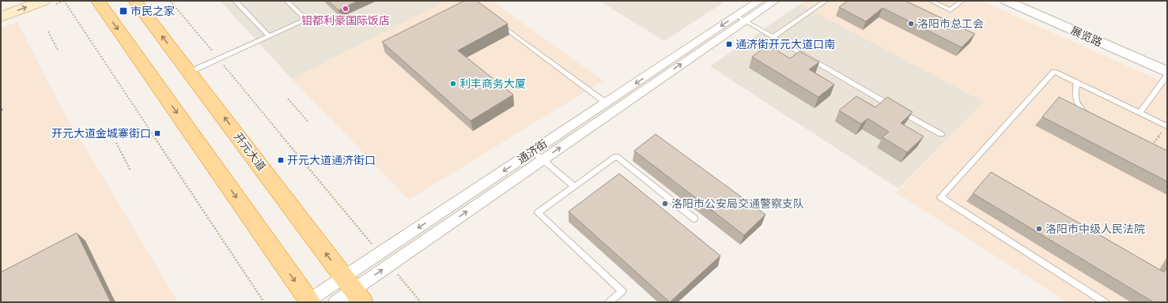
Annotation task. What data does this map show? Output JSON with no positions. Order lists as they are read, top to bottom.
{
  "streets": {
    "main road": ["开元大道"],
    "street": ["展览路", "通济街"]
  },
  "crossings": [
    ["开元大道", "通济街"]
  ],
  "places": {
    "other": [
      "钼都利豪国际饭店",
      "洛阳市总工会",
      "利丰商务大厦",
      "洛阳市公安局交通警察支队",
      "洛阳市中级人民法院"
    ],
    "transit": [
      "市民之家",
      "通济街开元大道口南",
      "开元大道金城寨街口",
      "开元大道通济街口"
    ]
  }
}
